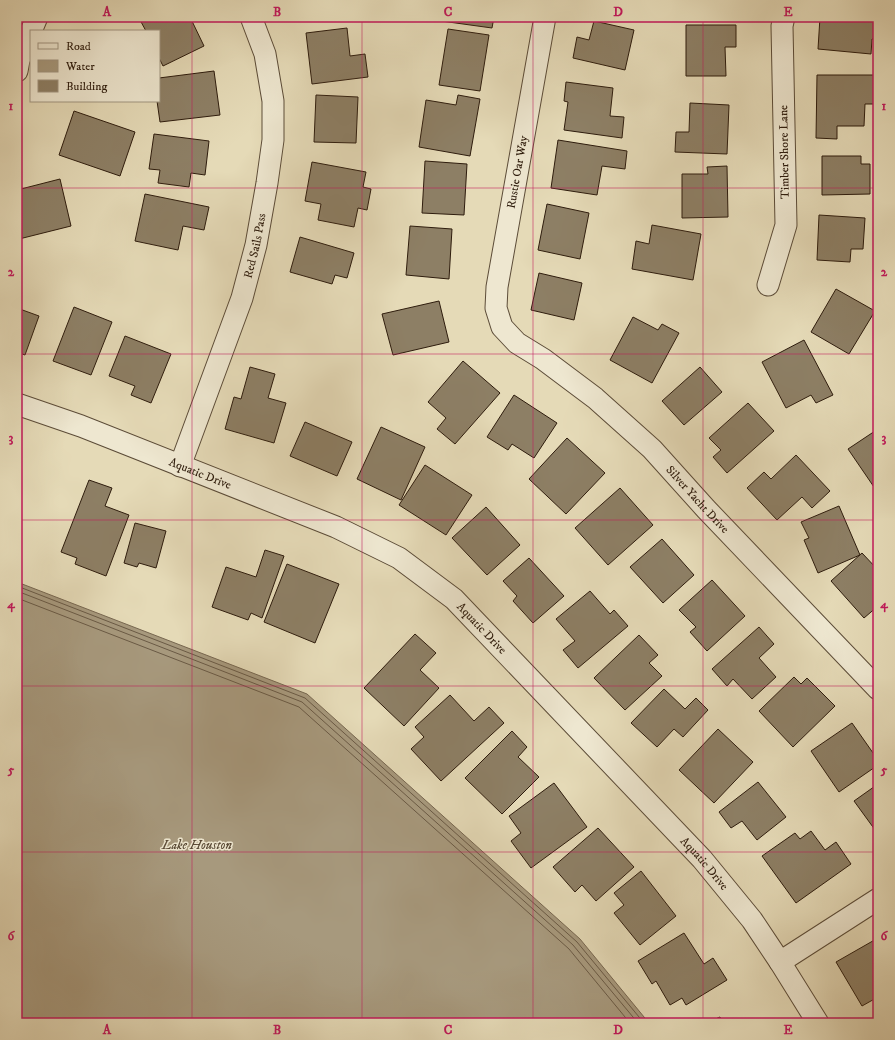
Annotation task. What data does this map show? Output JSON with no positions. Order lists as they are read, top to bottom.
{
  "streets": {
    "street": [
      "Timber Shore Lane",
      "Rustie Oar Way",
      "Red Sails Pass",
      "Aquatic Drive",
      "Silver Yacht Drive"
    ]
  },
  "crossings": [
    ["Rustie Oar Way", "Silver Yacht Drive"],
    ["Red Sails Pass", "Aquatic Drive"]
  ],
  "water": ["Lake Houston"],
  "legend": ["Road", "Water", "Building"],
  "grid": {
    "columns": [
      "A",
      "B",
      "C",
      "D",
      "E"
    ],
    "rows": [
      "1",
      "2",
      "3",
      "4",
      "5",
      "6"
    ]
  }
}
